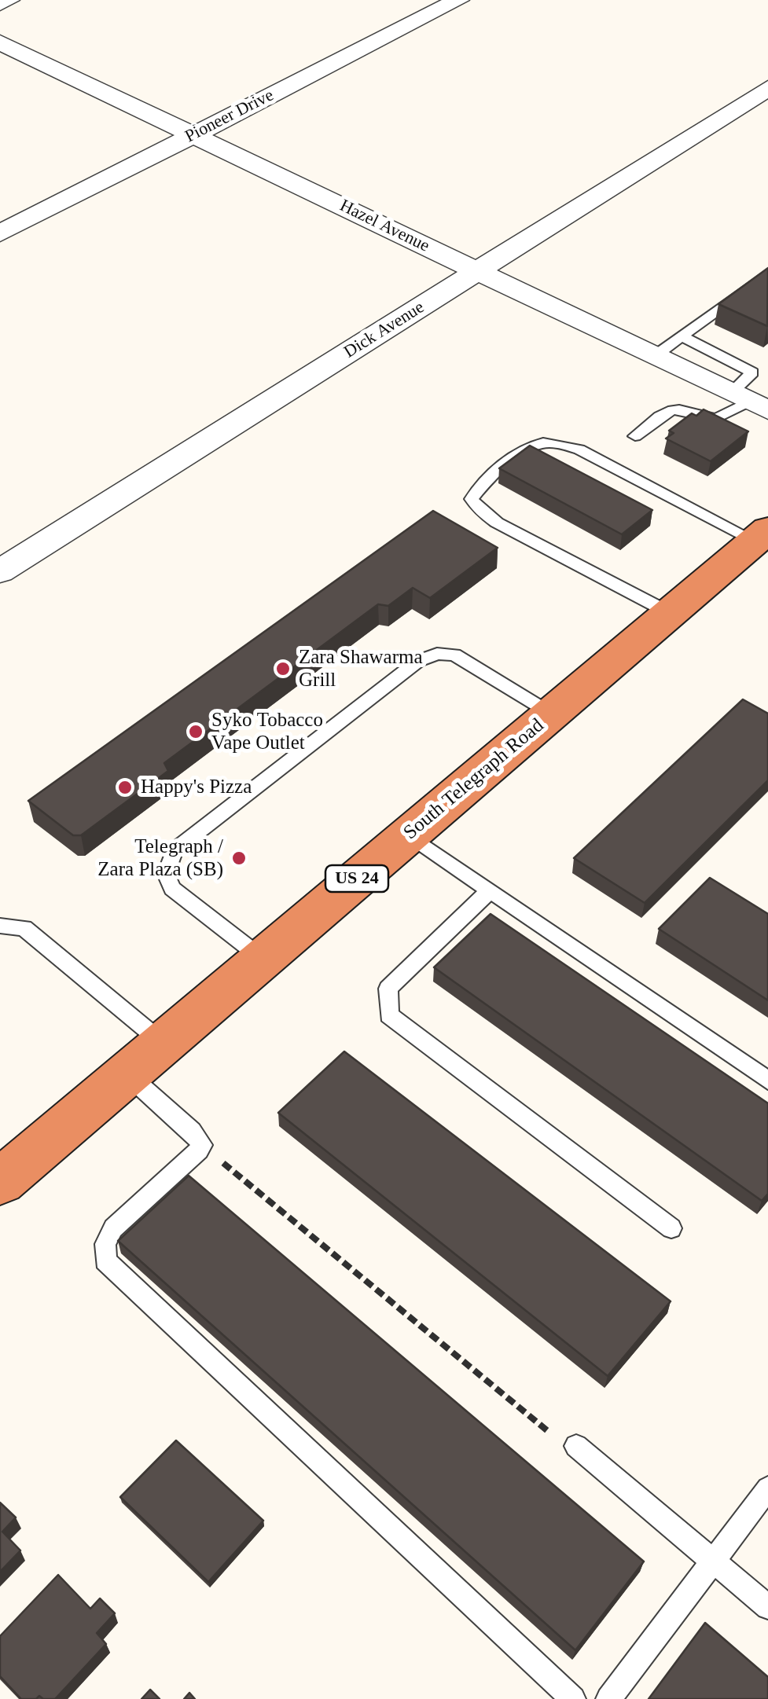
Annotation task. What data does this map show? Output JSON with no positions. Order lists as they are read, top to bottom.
{
  "streets": {
    "highway": ["South Telegraph Road", "US 24"],
    "street": ["Pioneer Drive", "Hazel Avenue", "Dick Avenue"]
  },
  "crossings": [
    ["Pioneer Drive", "Hazel Avenue"],
    ["Hazel Avenue", "Dick Avenue"]
  ],
  "places": [
    "Zara Shawarma Grill",
    "Syko Tobacco Vape Outlet",
    "Happy's Pizza",
    "Telegraph / Zara Plaza (SB)"
  ]
}
